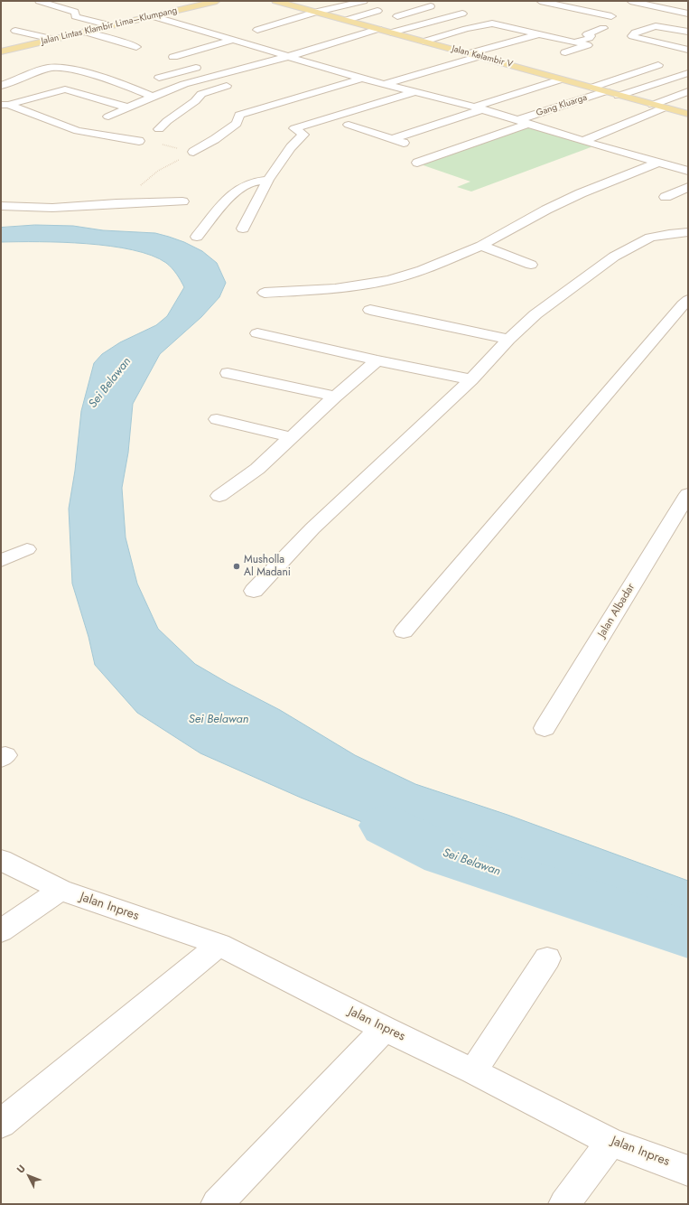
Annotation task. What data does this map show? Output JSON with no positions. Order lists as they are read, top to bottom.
{
  "streets": {
    "main road": ["Jalan Lintas Klambir Lima–Klumpang", "Jalan Kelambir V"],
    "street": ["Gang Kluarga", "Jalan Albadar", "Jalan Inpres"]
  },
  "crossings": [
    ["Jalan Kelambir V", "Gang Kluarga"]
  ],
  "water": ["Sei Belawan"],
  "places": ["Musholla Al Madani"],
  "north": "top left"
}
